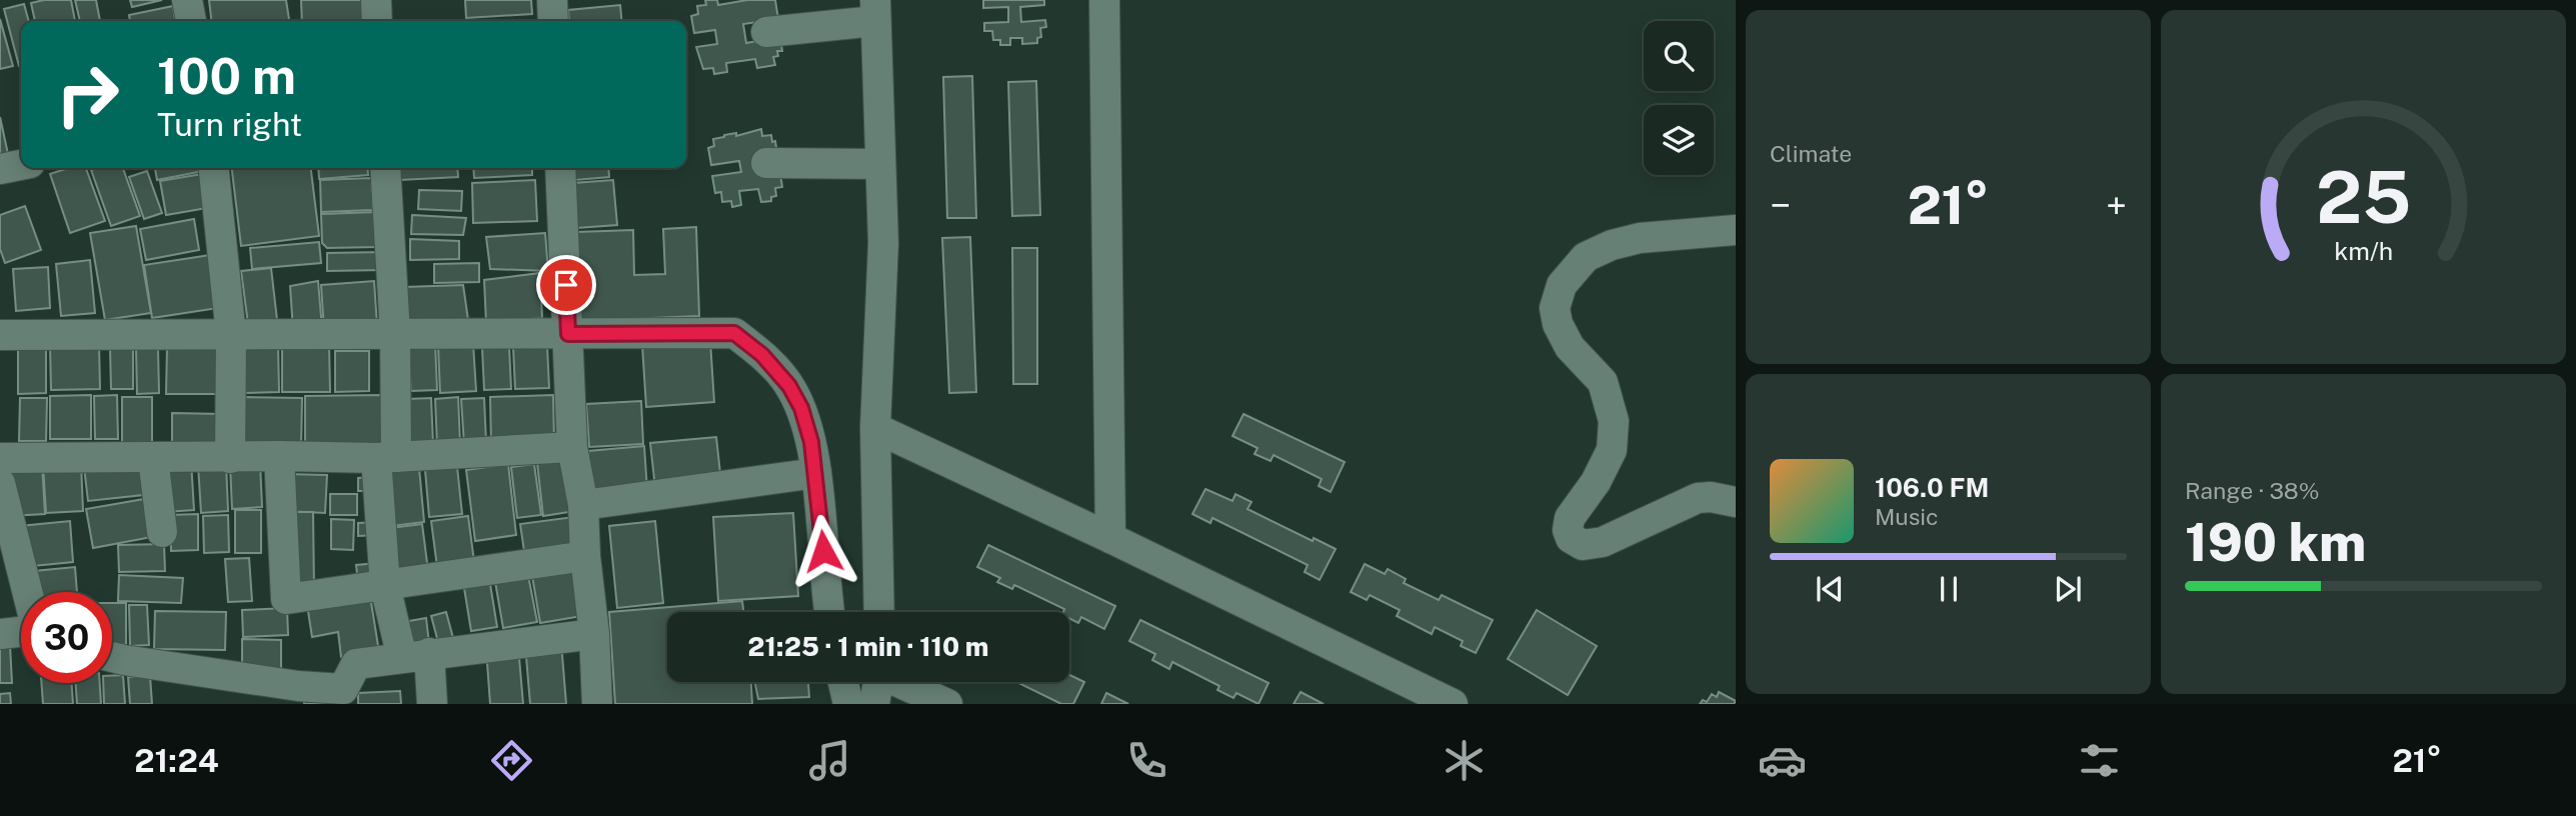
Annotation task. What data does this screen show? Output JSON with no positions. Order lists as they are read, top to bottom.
{
  "page": {
    "tile": [
      "Climate",
      ["Range · 38%", "190 km"]
    ],
    "turn": ["100 m", "Turn right"],
    "heat": ["−", "21°", "+"],
    "song": ["106.0 FM", "Music"],
    "limit": "30",
    "trip": "21:25 · 1 min · 110 m",
    "tabs": ["21:24", "21°"],
    "gauge": ["25", "km/h"]
  }
}
